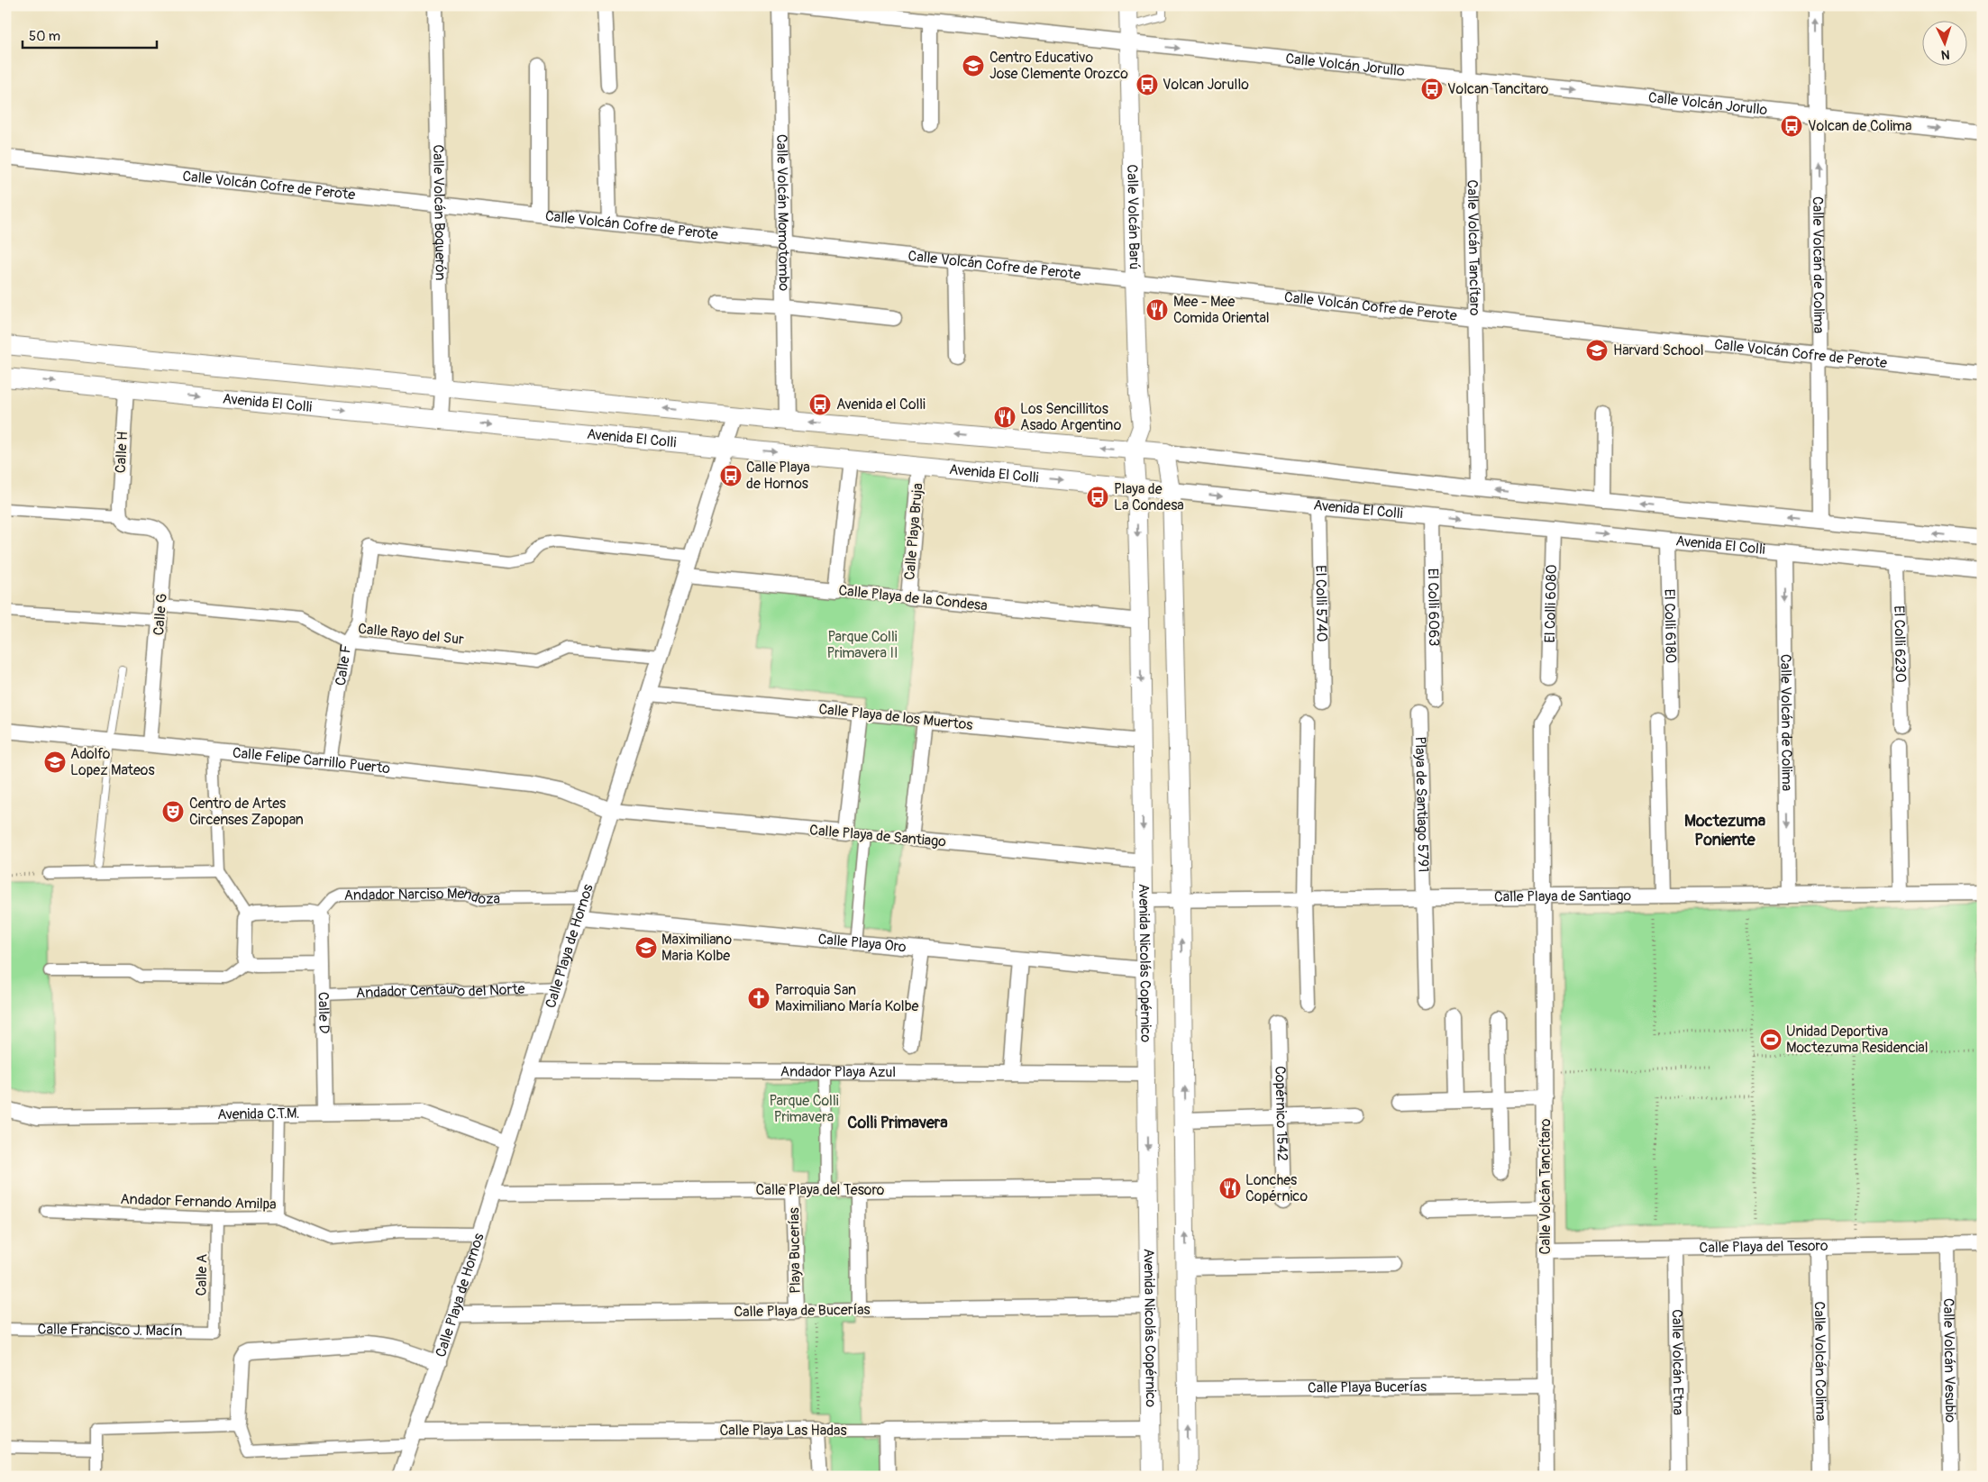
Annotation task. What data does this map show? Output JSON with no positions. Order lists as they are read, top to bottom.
{
  "streets": {
    "street": [
      "Calle Volcán Jorullo",
      "Calle Volcán Cofre de Perote",
      "Calle Volcán Boquerón",
      "Calle Volcán Momotombo",
      "Calle Volcán Barú",
      "Calle Volcán Tancítaro",
      "Calle Volcán de Colima",
      "Avenida El Colli",
      "Calle H",
      "Calle Playa Bruja",
      "Calle Playa de la Condesa",
      "El Colli 5740",
      "El Colli 6080",
      "El Colli 6063",
      "Calle G",
      "El Colli 6180",
      "Calle Rayo del Sur",
      "El Colli 6230",
      "Calle F",
      "Calle Playa de los Muertos",
      "Calle Felipe Carrillo Puerto",
      "Playa de Santiago 5791",
      "Calle Playa de Santiago",
      "Andador Narciso Mendoza",
      "Calle Playa Oro",
      "Calle Playa de Hornos",
      "Avenida Nicolás Copérnico",
      "Andador Centauro del Norte",
      "Calle D",
      "Andador Playa Azul",
      "Avenida C.T.M.",
      "Copérnico 1542",
      "Calle Playa del Tesoro",
      "Andador Fernando Amilpa",
      "Playa Bucerías",
      "Calle A",
      "Calle Playa de Bucerías",
      "Calle Francisco J. Macín",
      "Calle Volcán Vesubio",
      "Calle Volcán Colima",
      "Calle Volcán Etna",
      "Calle Playa Bucerías",
      "Calle Playa Las Hadas"
    ]
  },
  "crossings": [
    ["Calle Volcán Jorullo", "Calle Volcán Barú"],
    ["Calle Volcán Jorullo", "Calle Volcán Tancítaro"],
    ["Calle Volcán Jorullo", "Calle Volcán de Colima"],
    ["Calle Volcán Cofre de Perote", "Calle Volcán Boquerón"],
    ["Calle Volcán Cofre de Perote", "Calle Volcán Momotombo"],
    ["Calle Volcán Cofre de Perote", "Calle Volcán Barú"],
    ["Calle Volcán Cofre de Perote", "Calle Volcán Tancítaro"],
    ["Calle Volcán Cofre de Perote", "Calle Volcán de Colima"],
    ["Calle Volcán Boquerón", "Avenida El Colli"],
    ["Calle Volcán Barú", "Avenida Nicolás Copérnico"],
    ["Calle Volcán Tancítaro", "Calle Playa de Santiago"],
    ["Calle Volcán Tancítaro", "Calle Playa del Tesoro"],
    ["Calle Volcán Tancítaro", "Calle Playa Bucerías"],
    ["Calle Volcán de Colima", "Avenida El Colli"],
    ["Calle Volcán de Colima", "Calle Playa de Santiago"],
    ["Avenida El Colli", "Calle H"],
    ["Avenida El Colli", "Calle Playa Bruja"],
    ["Avenida El Colli", "El Colli 5740"],
    ["Avenida El Colli", "El Colli 6080"],
    ["Avenida El Colli", "El Colli 6063"],
    ["Avenida El Colli", "El Colli 6180"],
    ["Avenida El Colli", "El Colli 6230"],
    ["Avenida El Colli", "Calle Playa de Hornos"],
    ["Avenida El Colli", "Avenida Nicolás Copérnico"],
    ["Calle H", "Calle G"],
    ["Calle Playa Bruja", "Calle Playa de la Condesa"],
    ["Calle Playa de la Condesa", "Calle Playa de Hornos"],
    ["Calle Playa de la Condesa", "Avenida Nicolás Copérnico"],
    ["Calle G", "Calle Rayo del Sur"],
    ["Calle G", "Calle Felipe Carrillo Puerto"],
    ["Calle Rayo del Sur", "Calle F"],
    ["Calle Rayo del Sur", "Calle Playa de Hornos"],
    ["Calle F", "Calle Felipe Carrillo Puerto"],
    ["Calle Playa de los Muertos", "Calle Playa de Hornos"],
    ["Calle Playa de los Muertos", "Avenida Nicolás Copérnico"],
    ["Calle Felipe Carrillo Puerto", "Calle Playa de Santiago"],
    ["Calle Felipe Carrillo Puerto", "Calle Playa de Hornos"],
    ["Playa de Santiago 5791", "Calle Playa de Santiago"],
    ["Calle Playa de Santiago", "Calle Playa de Hornos"],
    ["Calle Playa de Santiago", "Avenida Nicolás Copérnico"],
    ["Andador Narciso Mendoza", "Calle Playa de Hornos"],
    ["Andador Narciso Mendoza", "Calle D"],
    ["Calle Playa Oro", "Calle Playa de Hornos"],
    ["Calle Playa Oro", "Avenida Nicolás Copérnico"],
    ["Calle Playa de Hornos", "Andador Centauro del Norte"],
    ["Calle Playa de Hornos", "Andador Playa Azul"],
    ["Calle Playa de Hornos", "Avenida C.T.M."],
    ["Calle Playa de Hornos", "Calle Playa del Tesoro"],
    ["Calle Playa de Hornos", "Andador Fernando Amilpa"],
    ["Calle Playa de Hornos", "Calle Playa de Bucerías"],
    ["Calle Playa de Hornos", "Calle Playa Las Hadas"],
    ["Avenida Nicolás Copérnico", "Andador Playa Azul"],
    ["Avenida Nicolás Copérnico", "Calle Playa del Tesoro"],
    ["Avenida Nicolás Copérnico", "Calle Playa de Bucerías"],
    ["Avenida Nicolás Copérnico", "Calle Playa Las Hadas"],
    ["Andador Centauro del Norte", "Calle D"],
    ["Calle D", "Avenida C.T.M."],
    ["Calle Playa del Tesoro", "Playa Bucerías"],
    ["Calle Playa del Tesoro", "Calle Volcán Vesubio"],
    ["Calle Playa del Tesoro", "Calle Volcán Colima"],
    ["Calle Playa del Tesoro", "Calle Volcán Etna"],
    ["Andador Fernando Amilpa", "Calle A"],
    ["Playa Bucerías", "Calle Playa de Bucerías"],
    ["Calle A", "Calle Francisco J. Macín"]
  ],
  "one_way": ["Calle Volcán Jorullo"],
  "districts": ["Moctezuma Poniente", "Colli Primavera"],
  "parks": ["Parque Colli Primavera II", "Parque Colli Primavera"],
  "places": {
    "school or university": [
      "Centro Educativo Jose Clemente Orozco",
      "Harvard School",
      "Adolfo Lopez Mateos",
      "Maximiliano Maria Kolbe"
    ],
    "bus stop": [
      "Volcan Jorullo",
      "Volcan Tancitaro",
      "Volcan de Colima",
      "Avenida el Colli",
      "Calle Playa de Hornos",
      "Playa de La Condesa"
    ],
    "restaurant": ["Mee - Mee Comida Oriental", "Los Sencillitos Asado Argentino", "Lonches Copérnico"],
    "theatre": ["Centro de Artes Circenses Zapopan"],
    "church": ["Parroquia San Maximiliano María Kolbe"],
    "sports": ["Unidad Deportiva Moctezuma Residencial"]
  },
  "scale_bar": "50 m",
  "north": "bottom"
}
